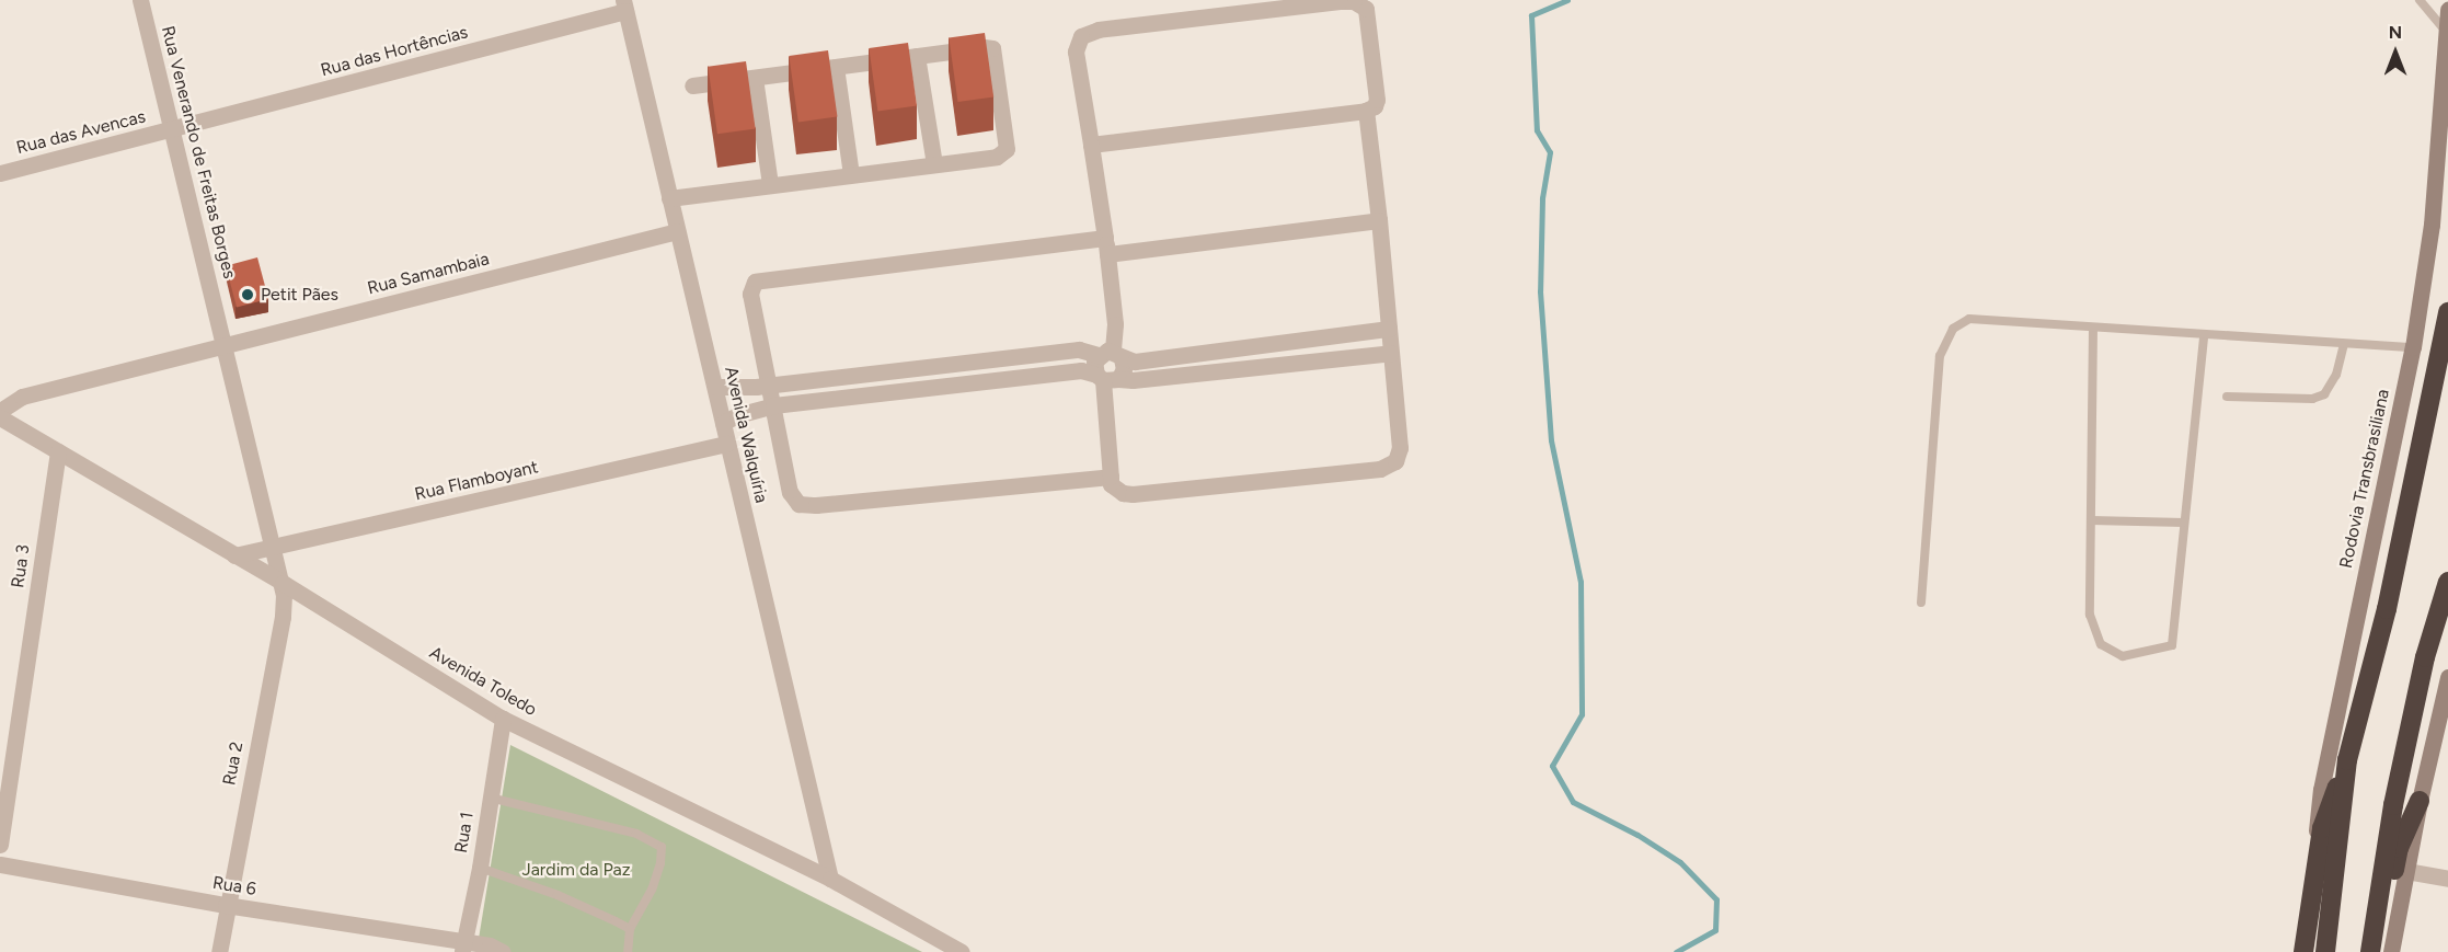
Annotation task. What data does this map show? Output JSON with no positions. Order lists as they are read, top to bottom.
{
  "streets": {
    "main road": ["Rodovia Transbrasiliana"],
    "street": [
      "Rua das Hortências",
      "Rua das Avencas",
      "Rua Venerando de Freitas Borges",
      "Rua Samambaia",
      "Avenida Walquíria",
      "Rua Flamboyant",
      "Rua 3",
      "Avenida Toledo",
      "Rua 2",
      "Rua 1",
      "Rua 6"
    ]
  },
  "crossings": [
    ["Rua das Hortências", "Rua das Avencas"],
    ["Rua das Hortências", "Rua Venerando de Freitas Borges"],
    ["Rua das Hortências", "Avenida Walquíria"],
    ["Rua das Avencas", "Rua Venerando de Freitas Borges"],
    ["Rua Venerando de Freitas Borges", "Rua Samambaia"],
    ["Rua Venerando de Freitas Borges", "Rua Flamboyant"],
    ["Rua Venerando de Freitas Borges", "Avenida Toledo"],
    ["Rua Venerando de Freitas Borges", "Rua 2"],
    ["Rua Samambaia", "Avenida Walquíria"],
    ["Avenida Walquíria", "Rua Flamboyant"],
    ["Avenida Walquíria", "Avenida Toledo"],
    ["Rua Flamboyant", "Avenida Toledo"],
    ["Rua 3", "Avenida Toledo"],
    ["Avenida Toledo", "Rua 2"],
    ["Avenida Toledo", "Rua 1"],
    ["Rua 2", "Rua 6"],
    ["Rua 1", "Rua 6"]
  ],
  "parks": ["Jardim da Paz"],
  "places": ["Petit Pães"],
  "north": "top"
}
